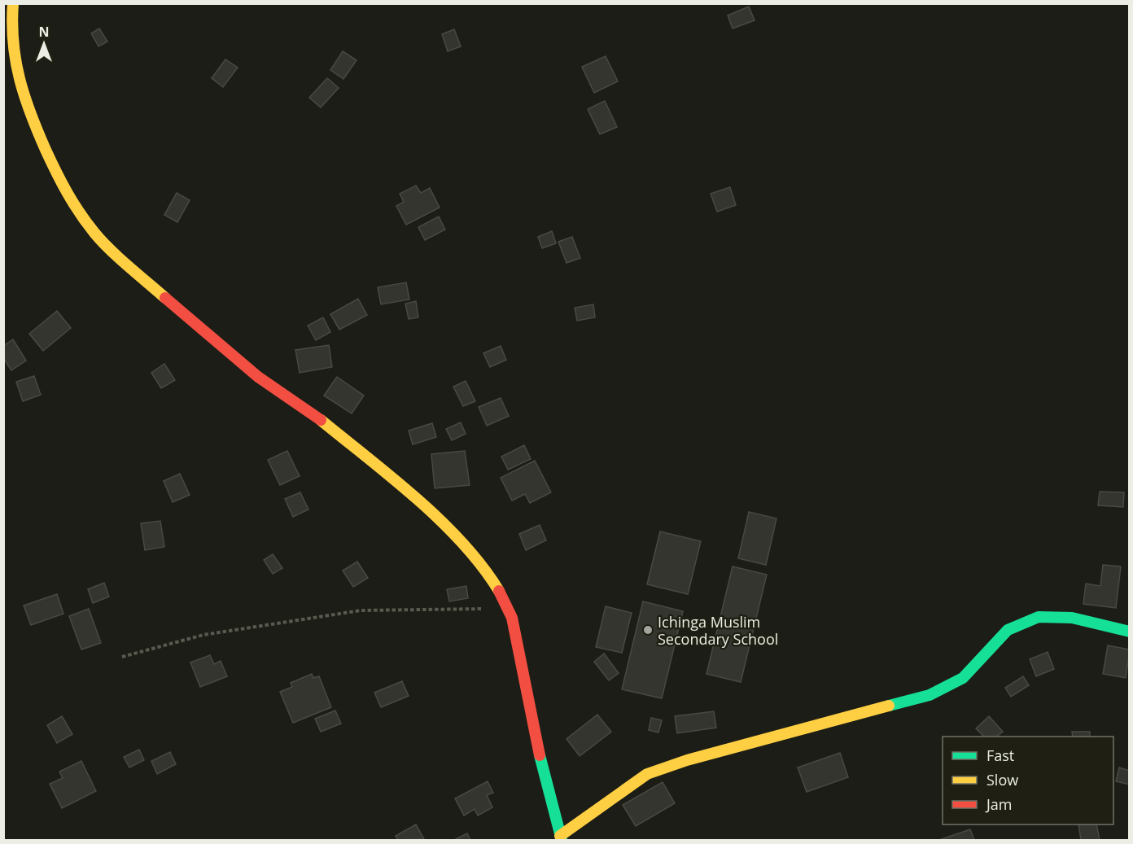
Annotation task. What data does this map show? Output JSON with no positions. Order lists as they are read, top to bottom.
{
  "places": ["Ichinga Muslim Secondary School"],
  "legend": ["Fast", "Slow", "Jam"],
  "north": "top"
}
